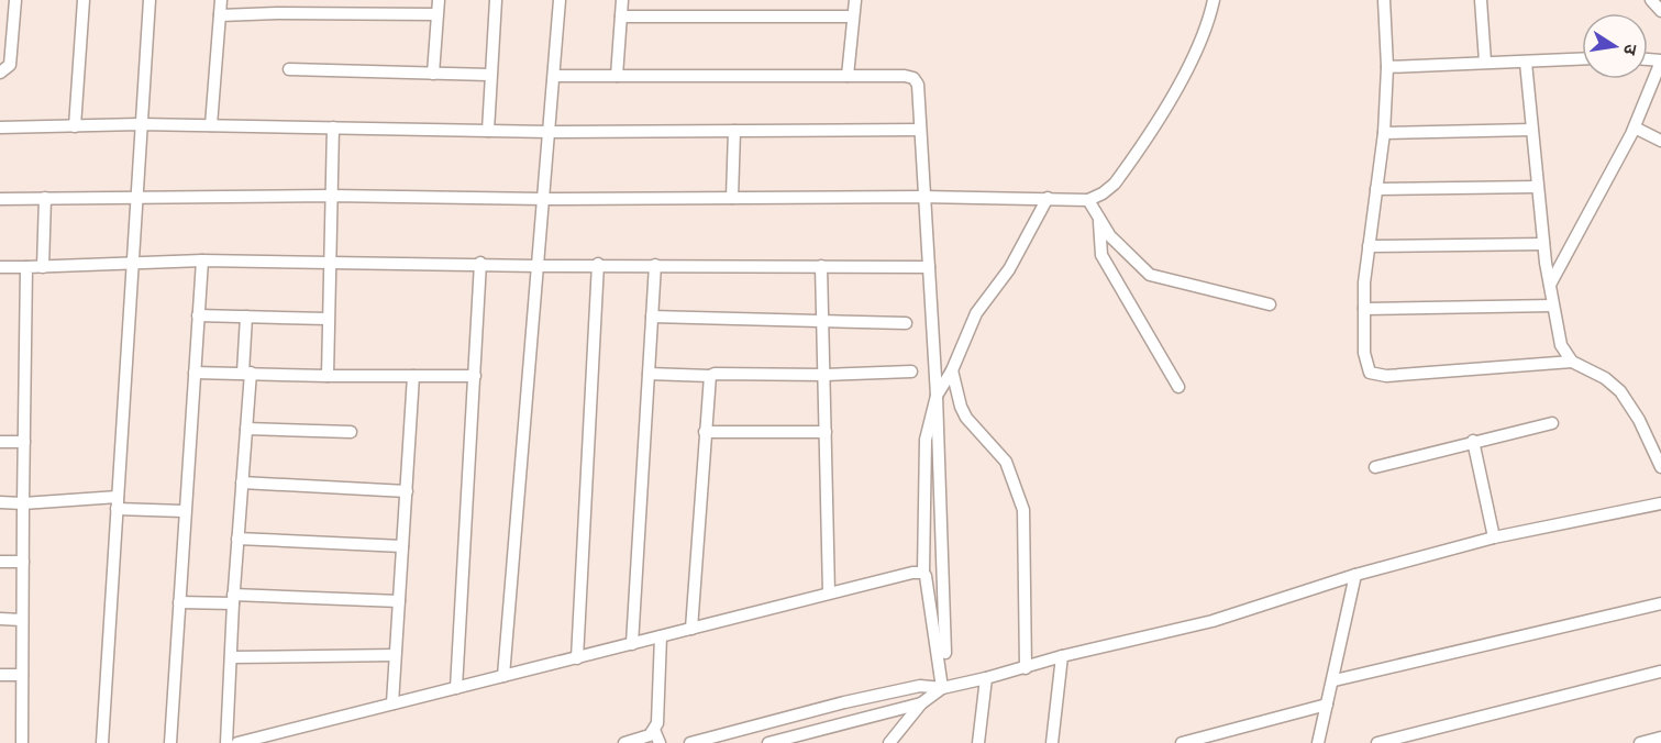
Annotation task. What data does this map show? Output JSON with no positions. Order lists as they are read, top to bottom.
{
  "north": "right"
}
